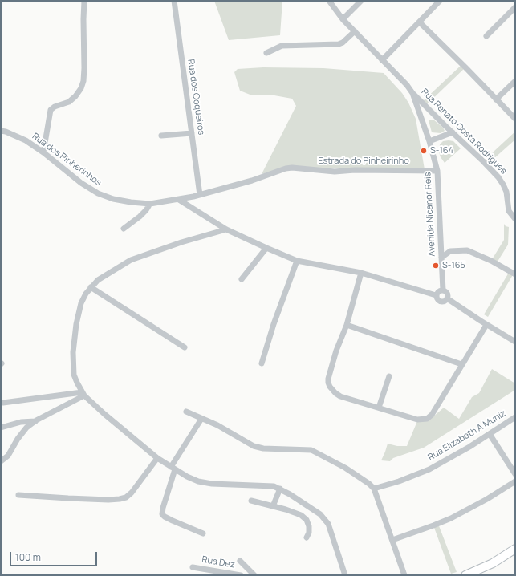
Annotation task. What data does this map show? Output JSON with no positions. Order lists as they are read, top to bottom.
{
  "streets": {
    "street": [
      "Rua dos Coqueiros",
      "Rua Renato Costa Rodrigues",
      "Rua dos Pinherinhos",
      "Estrada do Pinheirinho",
      "Avenida Nicanor Reis",
      "Rua Elizabeth A Muniz",
      "Rua Dez"
    ]
  },
  "crossings": [
    ["Rua dos Coqueiros", "Estrada do Pinheirinho"],
    ["Rua Renato Costa Rodrigues", "Avenida Nicanor Reis"],
    ["Rua dos Pinherinhos", "Estrada do Pinheirinho"],
    ["Estrada do Pinheirinho", "Avenida Nicanor Reis"]
  ],
  "places": ["S-164", "S-165"],
  "scale_bar": "100 m"
}
